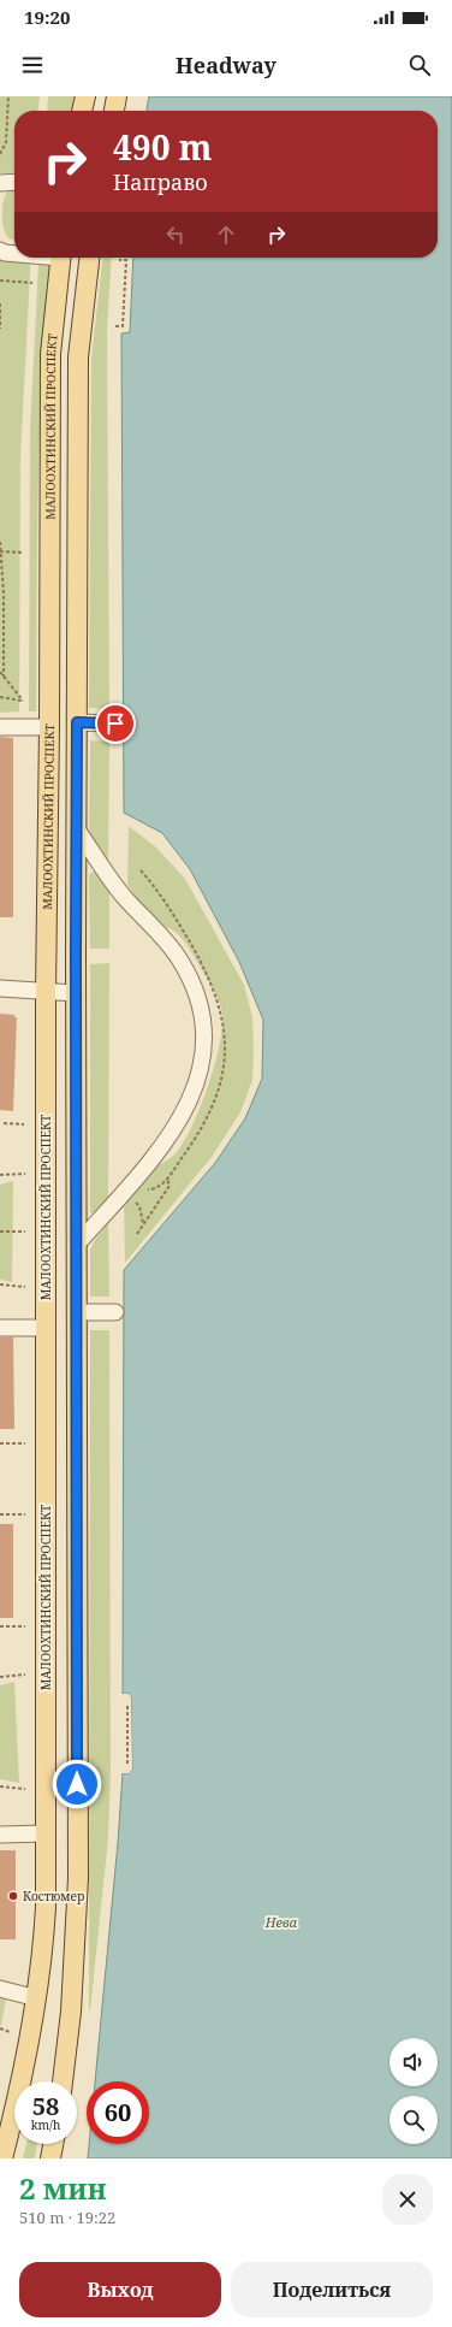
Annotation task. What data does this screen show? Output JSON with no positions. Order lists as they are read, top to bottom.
{
  "streets": {
    "main road": ["МАЛООХТИНСКИЙ ПРОСПЕКТ"]
  },
  "water": ["Нева"],
  "places": ["Костюмер"],
  "page": {
    "status": "19:20",
    "header": "Headway",
    "turn": ["490 m", "Направо"],
    "speed": "58 km/h",
    "limit": "60",
    "heading": ["2 мин", "510 m · 19:22"],
    "buttons": ["Выход", "Поделиться"]
  }
}
